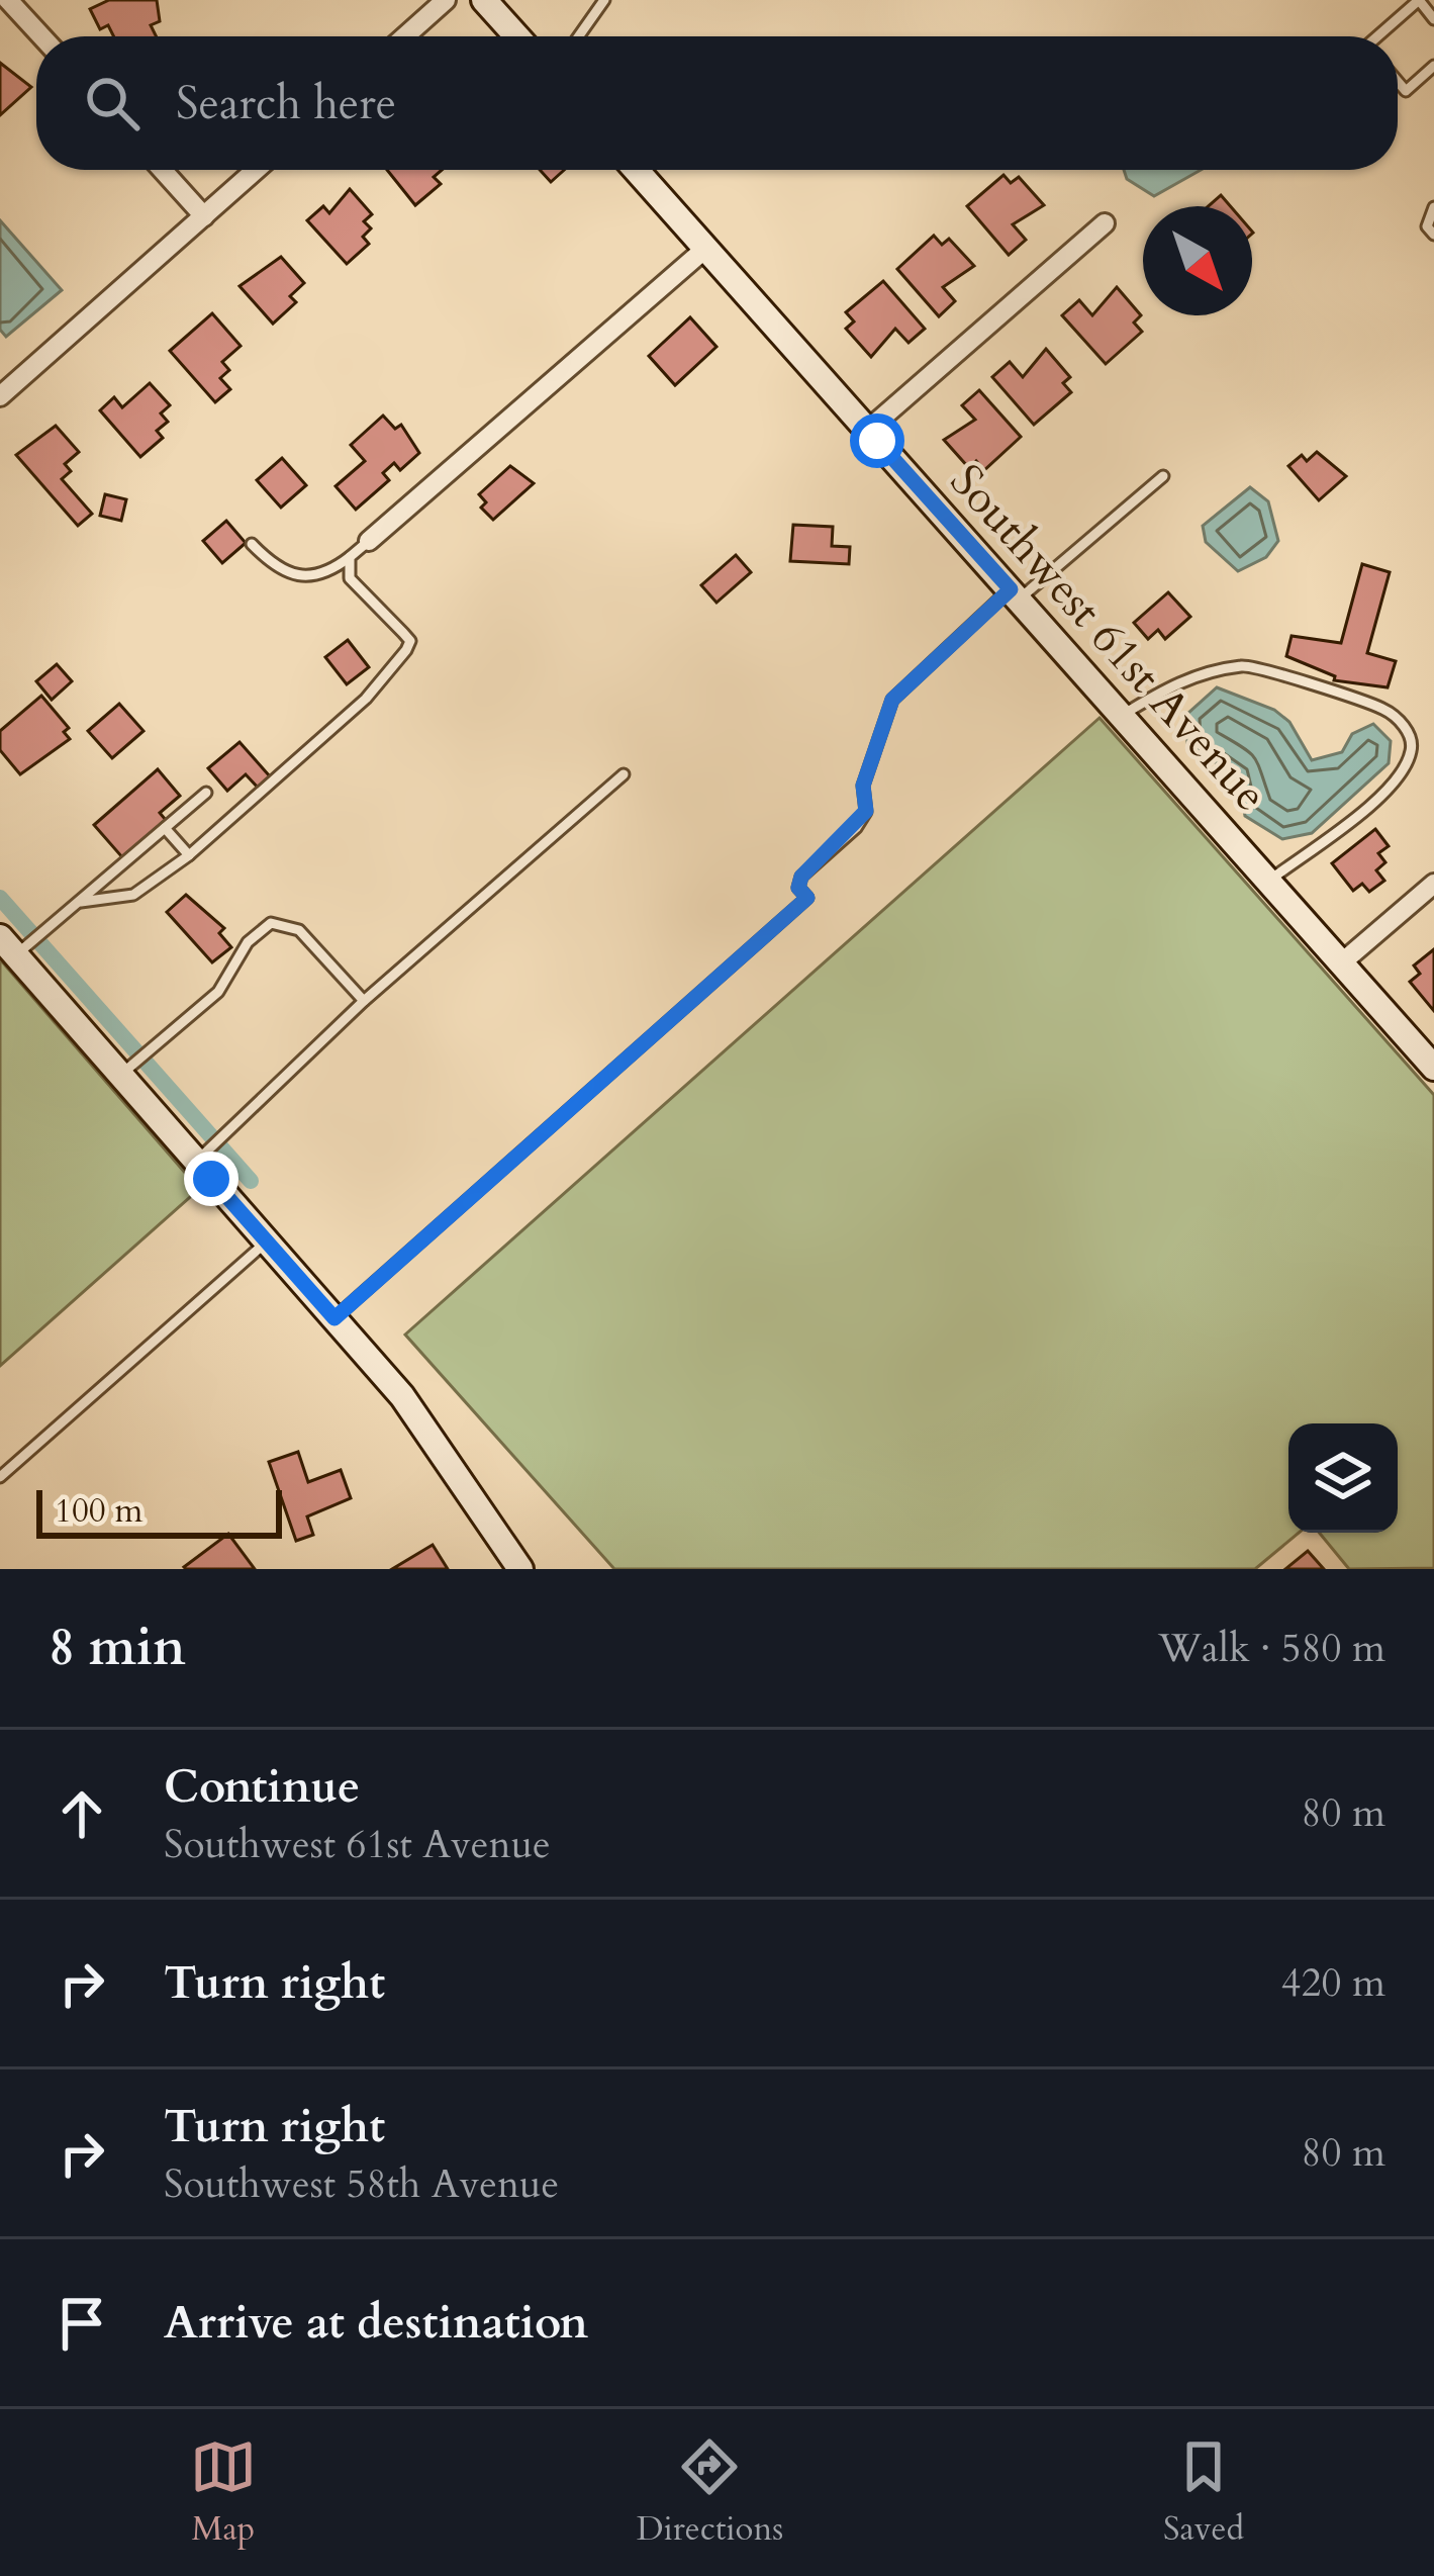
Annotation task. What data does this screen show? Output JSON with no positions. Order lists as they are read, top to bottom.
{
  "streets": {
    "street": ["Southwest 61st Avenue"]
  },
  "scale_bar": "100 m",
  "north": "bottom right",
  "page": {
    "search": "Search here",
    "scale": "100 m",
    "heading": ["8 min", "Walk · 580 m"],
    "list": [
      ["Continue", "Southwest 61st Avenue", "80 m"],
      ["Turn right", "420 m"],
      ["Turn right", "Southwest 58th Avenue", "80 m"],
      "Arrive at destination"
    ],
    "nav": ["Map", "Directions", "Saved"]
  }
}
